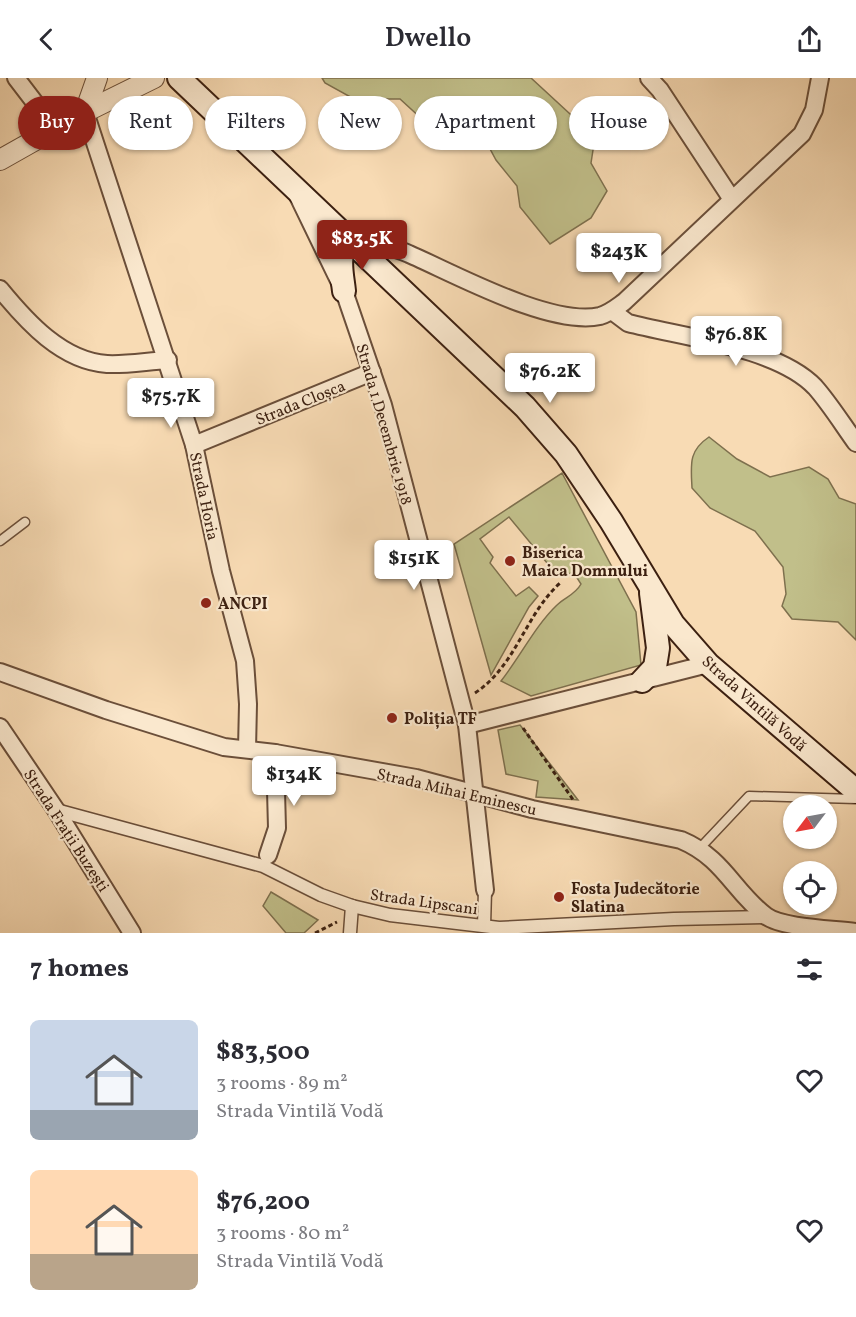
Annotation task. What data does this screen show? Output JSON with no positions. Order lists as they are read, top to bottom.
{
  "streets": {
    "main road": ["Strada Vintilă Vodă"],
    "street": [
      "Strada Cloșca",
      "Strada 1 Decembrie 1918",
      "Strada Horia",
      "Strada Mihai Eminescu",
      "Strada Frații Buzești",
      "Strada Lipscani"
    ]
  },
  "crossings": [
    ["Strada Cloșca", "Strada 1 Decembrie 1918"],
    ["Strada Cloșca", "Strada Horia"],
    ["Strada 1 Decembrie 1918", "Strada Vintilă Vodă"],
    ["Strada 1 Decembrie 1918", "Strada Mihai Eminescu"],
    ["Strada Horia", "Strada Mihai Eminescu"],
    ["Strada Mihai Eminescu", "Strada Lipscani"],
    ["Strada Frații Buzești", "Strada Lipscani"]
  ],
  "places": [
    "Biserica Maica Domnului",
    "ANCPI",
    "Poliția TF",
    "Fosta Judecătorie Slatina"
  ],
  "north": "bottom left",
  "page": {
    "header": "Dwello",
    "chip": [
      "Buy",
      "Rent",
      "Filters",
      "New",
      "Apartment",
      "House"
    ],
    "price": [
      "$83.5K",
      "$243K",
      "$76.8K",
      "$76.2K",
      "$75.7K",
      "$151K",
      "$134K"
    ],
    "heading": "7 homes",
    "list": [
      {
        "name": "$83,500",
        "note": "3 rooms · 89 m² · Strada Vintilă Vodă"
      },
      {
        "name": "$76,200",
        "note": "3 rooms · 80 m² · Strada Vintilă Vodă"
      }
    ]
  }
}
